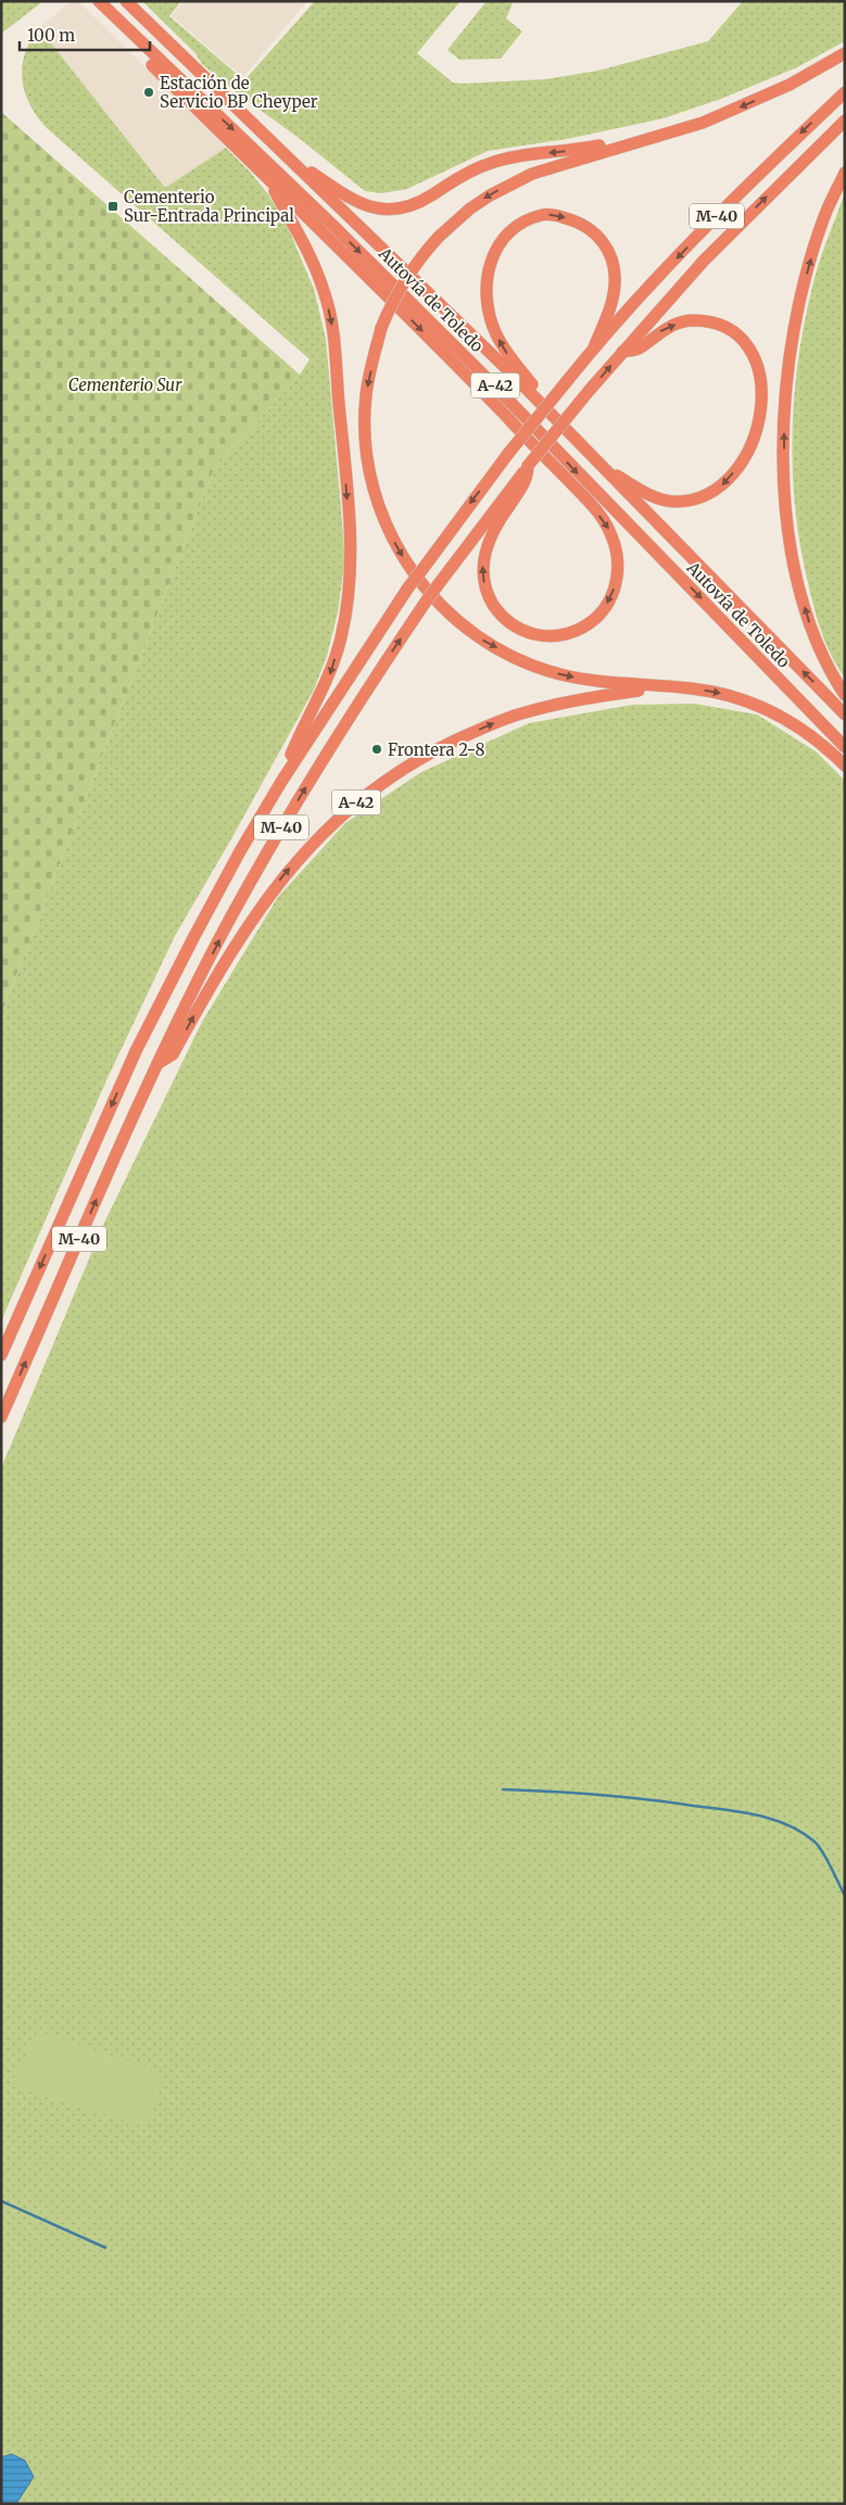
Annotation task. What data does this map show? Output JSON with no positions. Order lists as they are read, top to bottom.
{
  "streets": {
    "highway": ["M-40", "Autovía de Toledo", "A-42"]
  },
  "crossings": [
    ["M-40", "A-42"]
  ],
  "parks": ["Cementerio Sur"],
  "places": {
    "other": ["Estación de Servicio BP Cheyper", "Frontera 2-8"],
    "transit": ["Cementerio Sur-Entrada Principal"]
  },
  "scale_bar": "100 m"
}
